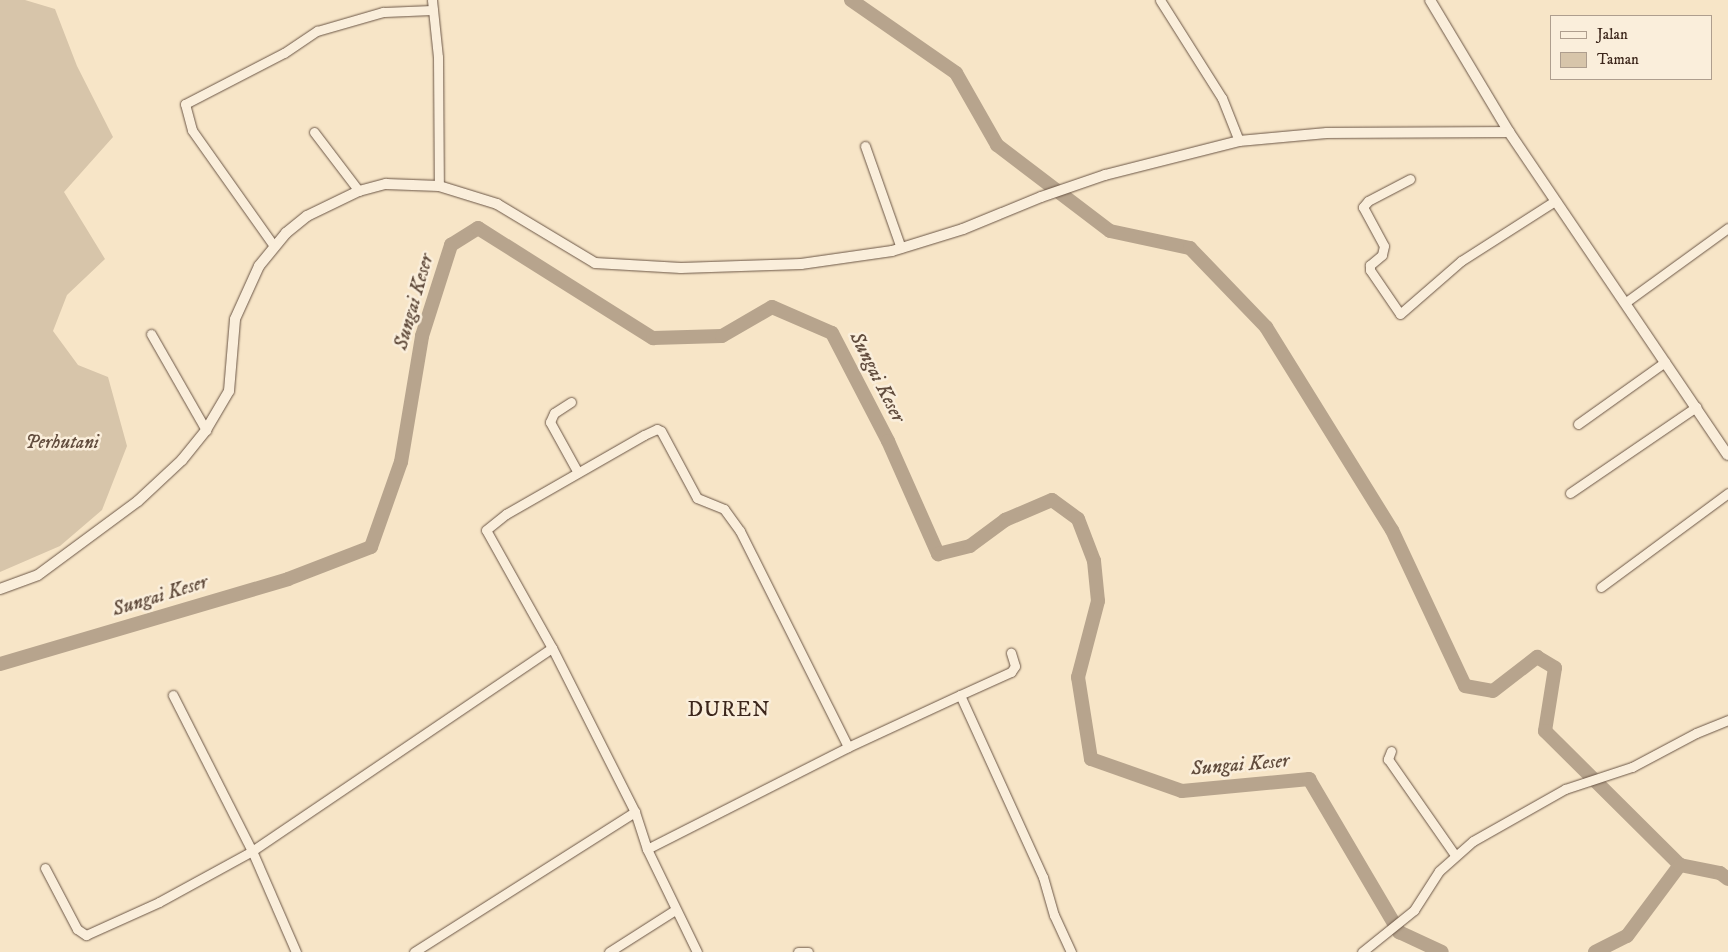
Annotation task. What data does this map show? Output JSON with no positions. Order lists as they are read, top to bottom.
{
  "districts": ["DUREN"],
  "water": ["Sungai Keser"],
  "parks": ["Perhutani"],
  "legend": ["Jalan", "Taman"]
}
